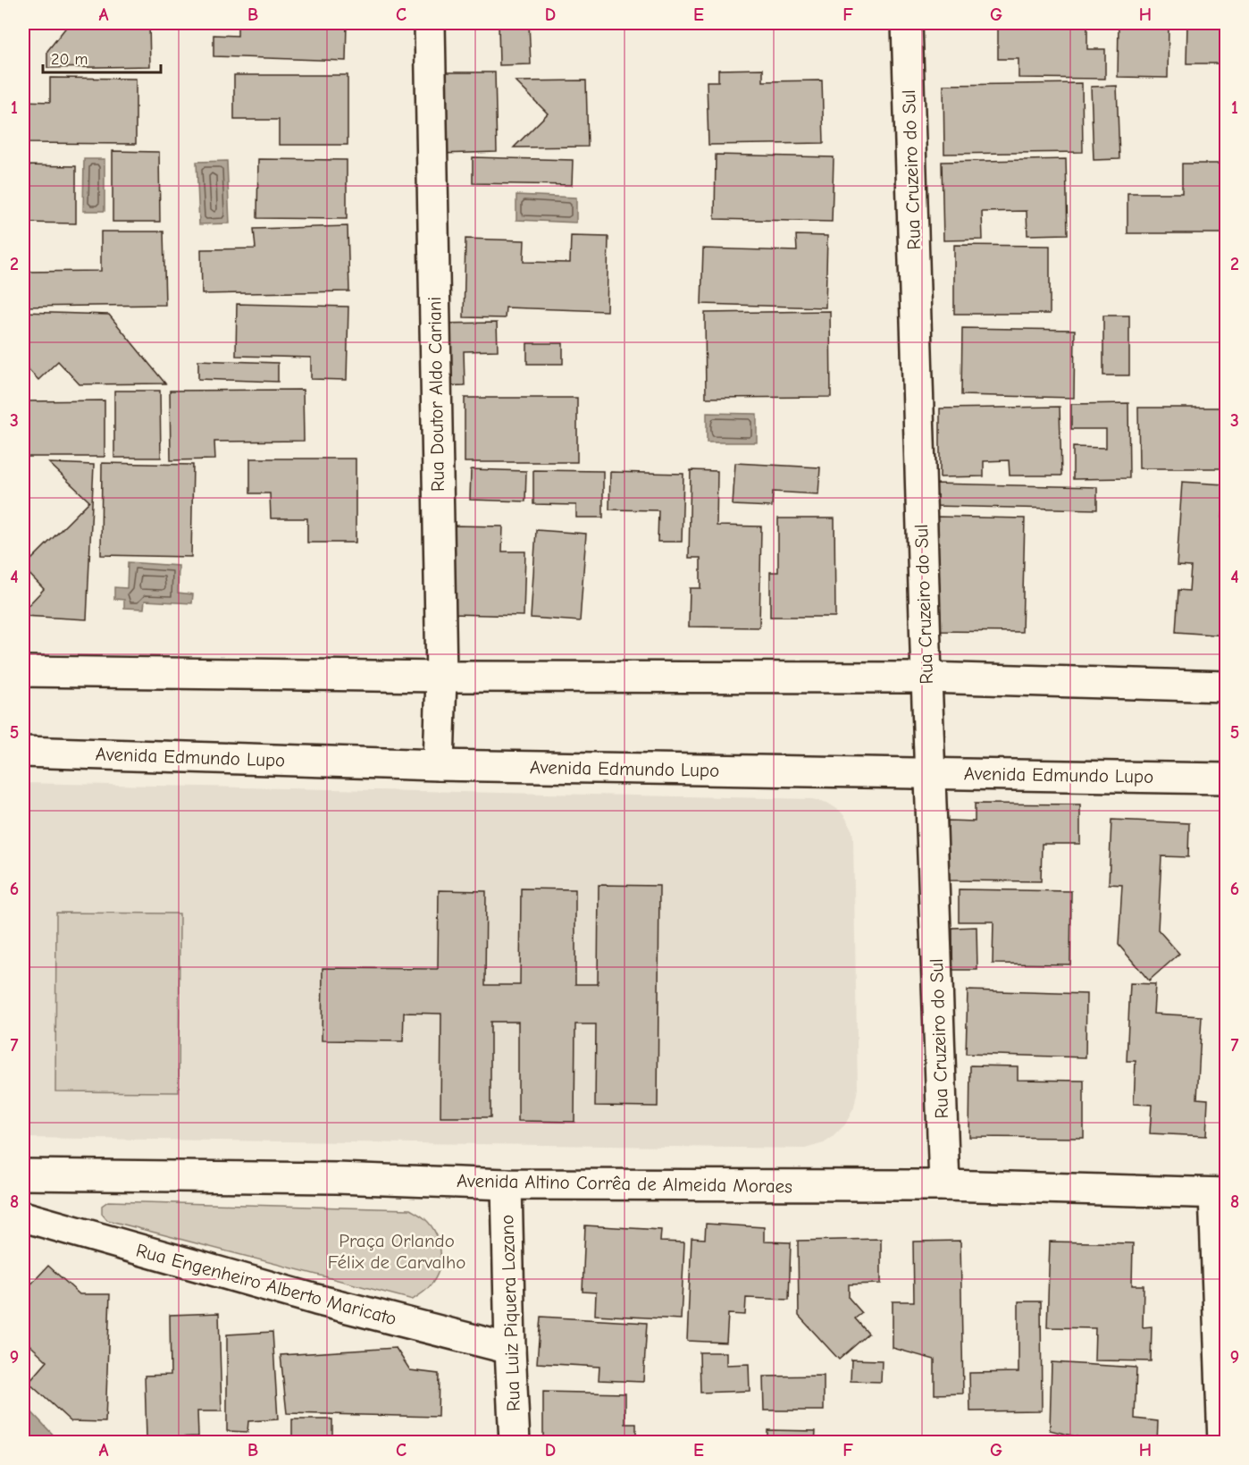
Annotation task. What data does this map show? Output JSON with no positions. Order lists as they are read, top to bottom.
{
  "streets": {
    "street": [
      "Rua Cruzeiro do Sul",
      "Rua Doutor Aldo Cariani",
      "Avenida Edmundo Lupo",
      "Avenida Altino Corrêa de Almeida Moraes",
      "Rua Engenheiro Alberto Maricato",
      "Rua Luiz Piquera Lozano"
    ]
  },
  "crossings": [
    ["Rua Cruzeiro do Sul", "Avenida Edmundo Lupo"],
    ["Rua Cruzeiro do Sul", "Avenida Altino Corrêa de Almeida Moraes"],
    ["Rua Doutor Aldo Cariani", "Avenida Edmundo Lupo"],
    ["Avenida Altino Corrêa de Almeida Moraes", "Rua Luiz Piquera Lozano"],
    ["Rua Engenheiro Alberto Maricato", "Rua Luiz Piquera Lozano"]
  ],
  "parks": ["Praça Orlando Félix de Carvalho"],
  "scale_bar": "20 m",
  "grid": {
    "columns": [
      "A",
      "B",
      "C",
      "D",
      "E",
      "F",
      "G",
      "H"
    ],
    "rows": [
      "1",
      "2",
      "3",
      "4",
      "5",
      "6",
      "7",
      "8",
      "9"
    ]
  }
}
